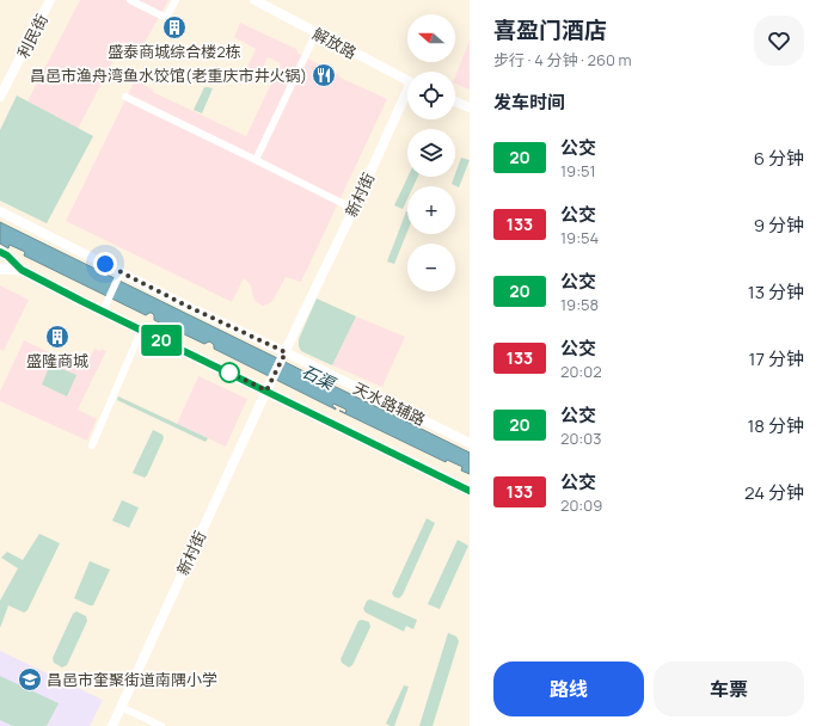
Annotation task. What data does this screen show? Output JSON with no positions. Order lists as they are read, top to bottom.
{
  "streets": {
    "street": [
      "利民街",
      "解放路",
      "新村街",
      "天水路辅路"
    ]
  },
  "crossings": [
    ["新村街", "天水路辅路"]
  ],
  "water": ["石渠"],
  "places": {
    "building": ["盛泰商城综合楼2栋", "盛隆商城"],
    "restaurant": ["昌邑市渔舟湾鱼水饺馆(老重庆市井火锅)"],
    "school or university": ["昌邑市奎聚街道南隅小学"]
  },
  "lines": ["bus line 20"],
  "north": "left",
  "page": {
    "on_map": "20",
    "heading": [
      ["喜盈门酒店", "步行 · 4 分钟 · 260 m"],
      "发车时间"
    ],
    "map_buttons": ["+", "−"],
    "list": [
      {
        "mark": "20",
        "name": "公交",
        "note": "19:51",
        "value": "6 分钟"
      },
      {
        "mark": "133",
        "name": "公交",
        "note": "19:54",
        "value": "9 分钟"
      },
      {
        "mark": "20",
        "name": "公交",
        "note": "19:58",
        "value": "13 分钟"
      },
      {
        "mark": "133",
        "name": "公交",
        "note": "20:02",
        "value": "17 分钟"
      },
      {
        "mark": "20",
        "name": "公交",
        "note": "20:03",
        "value": "18 分钟"
      },
      {
        "mark": "133",
        "name": "公交",
        "note": "20:09",
        "value": "24 分钟"
      }
    ],
    "buttons": ["路线", "车票"]
  }
}
